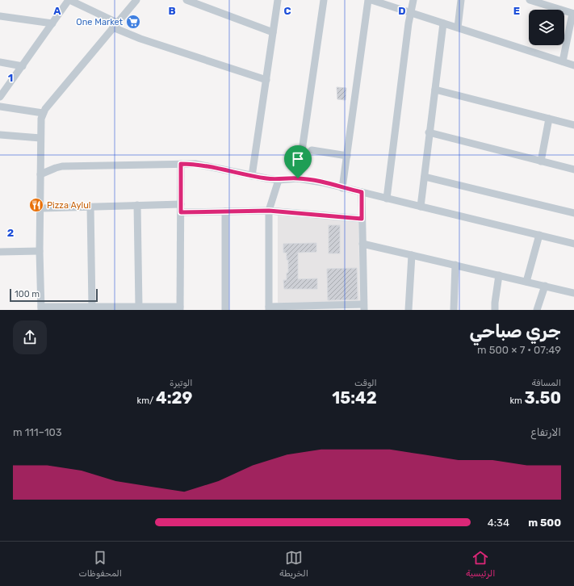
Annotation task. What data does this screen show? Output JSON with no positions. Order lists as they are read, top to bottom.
{
  "places": {
    "supermarket": ["One Market"],
    "restaurant": ["Pizza Aylul"]
  },
  "scale_bar": "100 m",
  "page": {
    "scale": "100 m",
    "heading": ["جري صباحي", "07:49 · 7 × 500 m"],
    "stats": [
      ["المسافة", "3.50 km"],
      ["الوقت", "15:42"],
      ["الوتيرة", "4:29 /km"]
    ],
    "chart": ["الارتفاع", "103–111 m"],
    "list": [
      {
        "name": "500 m",
        "note": "4:34"
      }
    ],
    "tabs": ["الرئيسية", "الخريطة", "المحفوظات"]
  },
  "grid": {
    "columns": [
      "A",
      "B",
      "C",
      "D",
      "E"
    ],
    "rows": ["1", "2"]
  }
}
